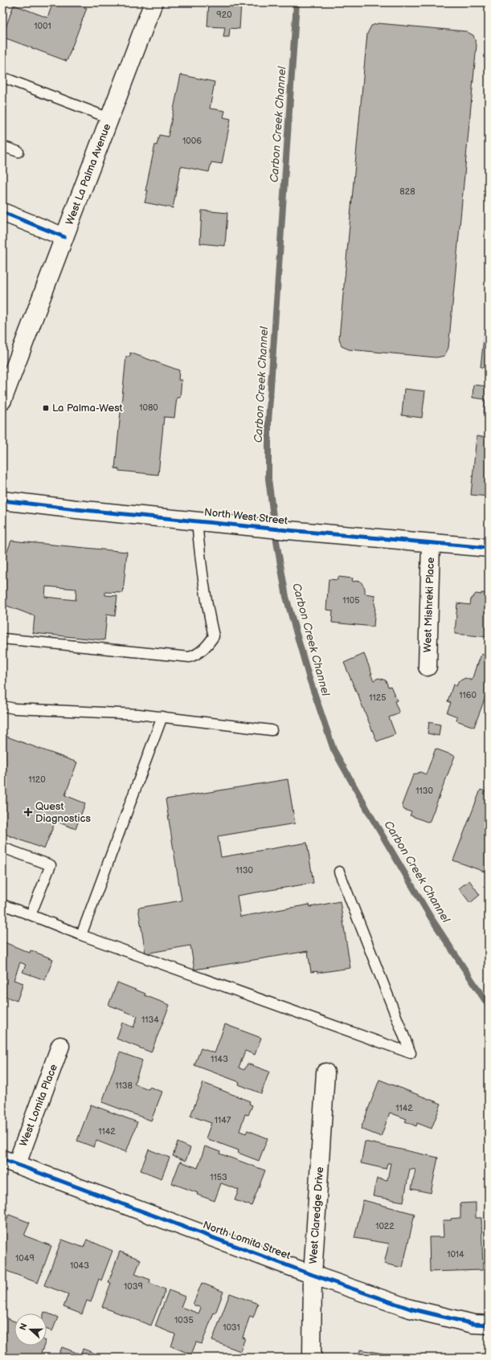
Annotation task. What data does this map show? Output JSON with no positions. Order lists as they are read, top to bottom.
{
  "streets": {
    "street": [
      "West La Palma Avenue",
      "North West Street",
      "West Mishreki Place",
      "West Lomita Place",
      "West Claredge Drive",
      "North Lomita Street"
    ]
  },
  "crossings": [
    ["North West Street", "West Mishreki Place"],
    ["West Lomita Place", "North Lomita Street"],
    ["West Claredge Drive", "North Lomita Street"]
  ],
  "water": ["Carbon Creek Channel"],
  "places": {
    "transit": ["La Palma-West"],
    "health": ["Quest Diagnostics"]
  },
  "house_numbers": [
    "920",
    "1001",
    "1006",
    "828",
    "1080",
    "1105",
    "1160",
    "1125",
    "1120",
    "1130",
    "1130",
    "1134",
    "1143",
    "1138",
    "1142",
    "1147",
    "1142",
    "1153",
    "1022",
    "1014",
    "1049",
    "1043",
    "1039",
    "1035",
    "1031"
  ],
  "north": "left"
}
